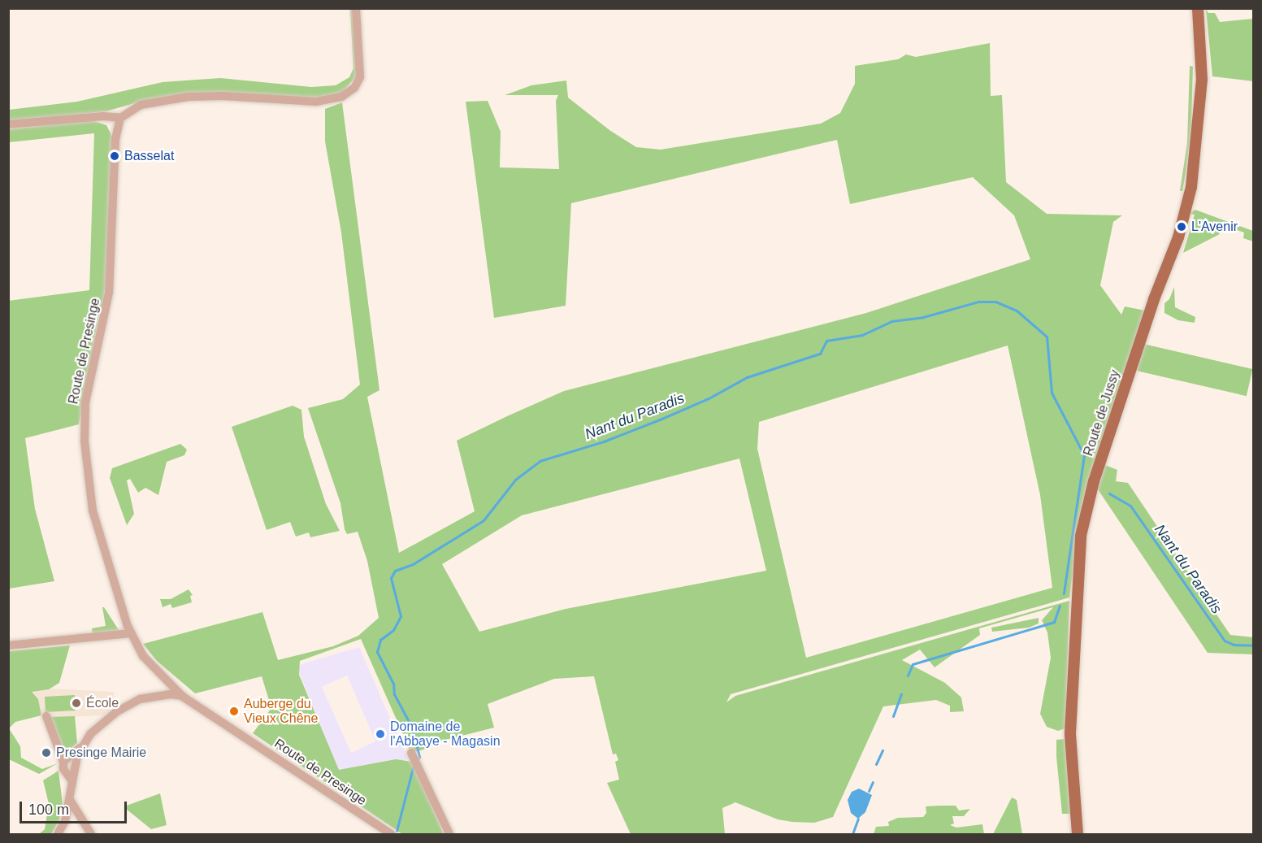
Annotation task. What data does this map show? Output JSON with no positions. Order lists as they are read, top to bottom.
{
  "streets": {
    "main road": ["Route de Jussy"],
    "street": ["Route de Presinge"]
  },
  "water": ["Nant du Paradis"],
  "places": [
    "Basselat",
    "L'Avenir",
    "École",
    "Auberge du Vieux Chêne",
    "Domaine de l'Abbaye - Magasin",
    "Presinge Mairie"
  ],
  "scale_bar": "100 m"
}
